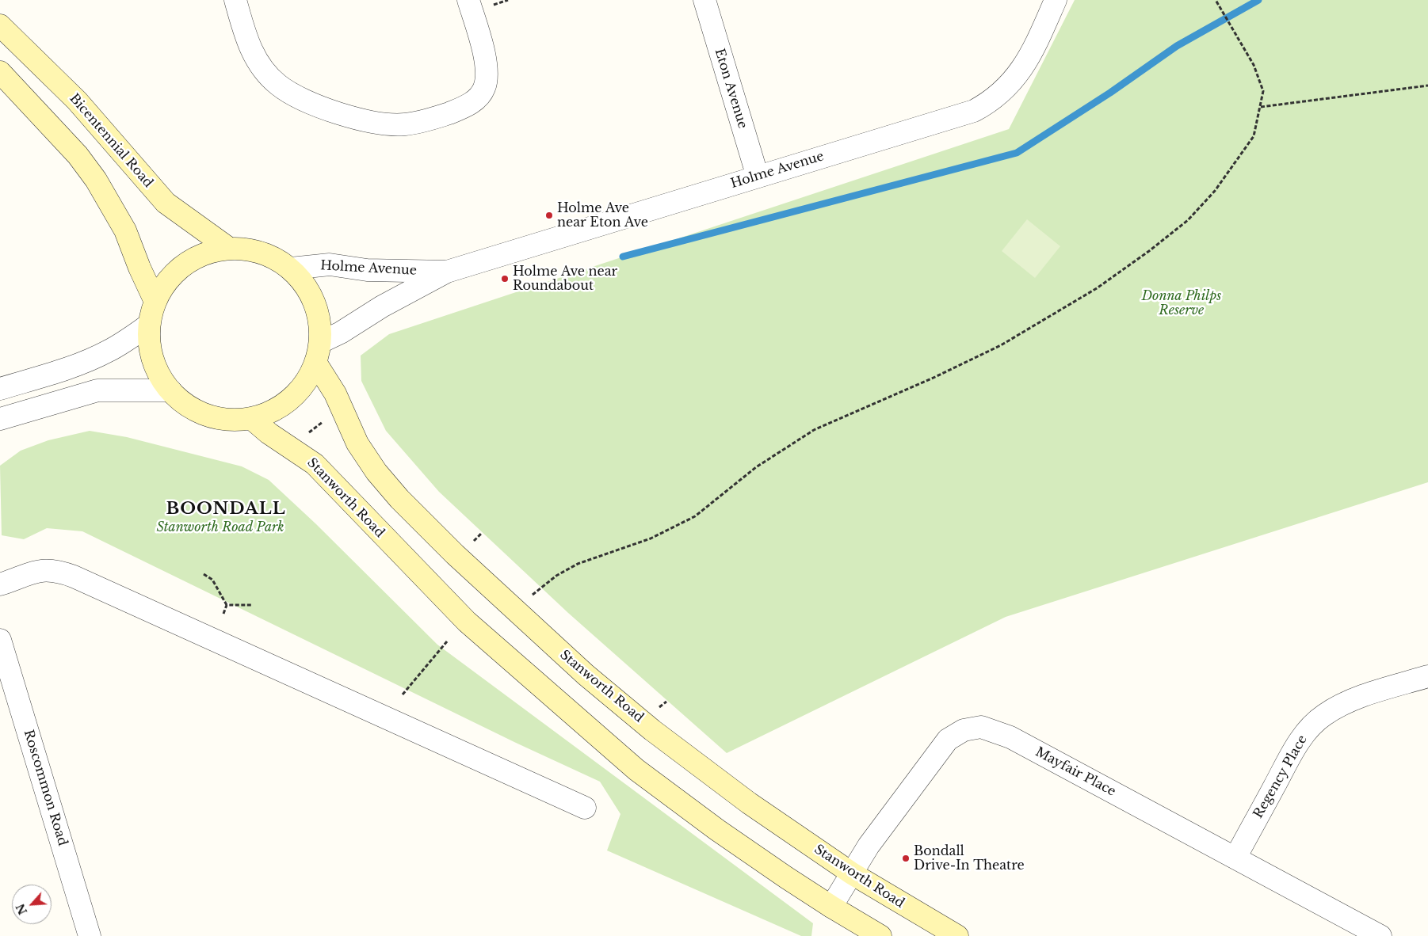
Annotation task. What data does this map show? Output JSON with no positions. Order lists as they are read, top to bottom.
{
  "streets": {
    "main road": ["Bicentennial Road", "Stanworth Road"],
    "street": [
      "Eton Avenue",
      "Holme Avenue",
      "Mayfair Place",
      "Regency Place",
      "Roscommon Road"
    ]
  },
  "crossings": [
    ["Eton Avenue", "Holme Avenue"],
    ["Stanworth Road", "Mayfair Place"],
    ["Mayfair Place", "Regency Place"]
  ],
  "districts": ["BOONDALL"],
  "parks": ["Donna Philps Reserve", "Stanworth Road Park"],
  "places": ["Holme Ave near Eton Ave", "Holme Ave near Roundabout", "Bondall Drive-In Theatre"],
  "north": "bottom left"
}
